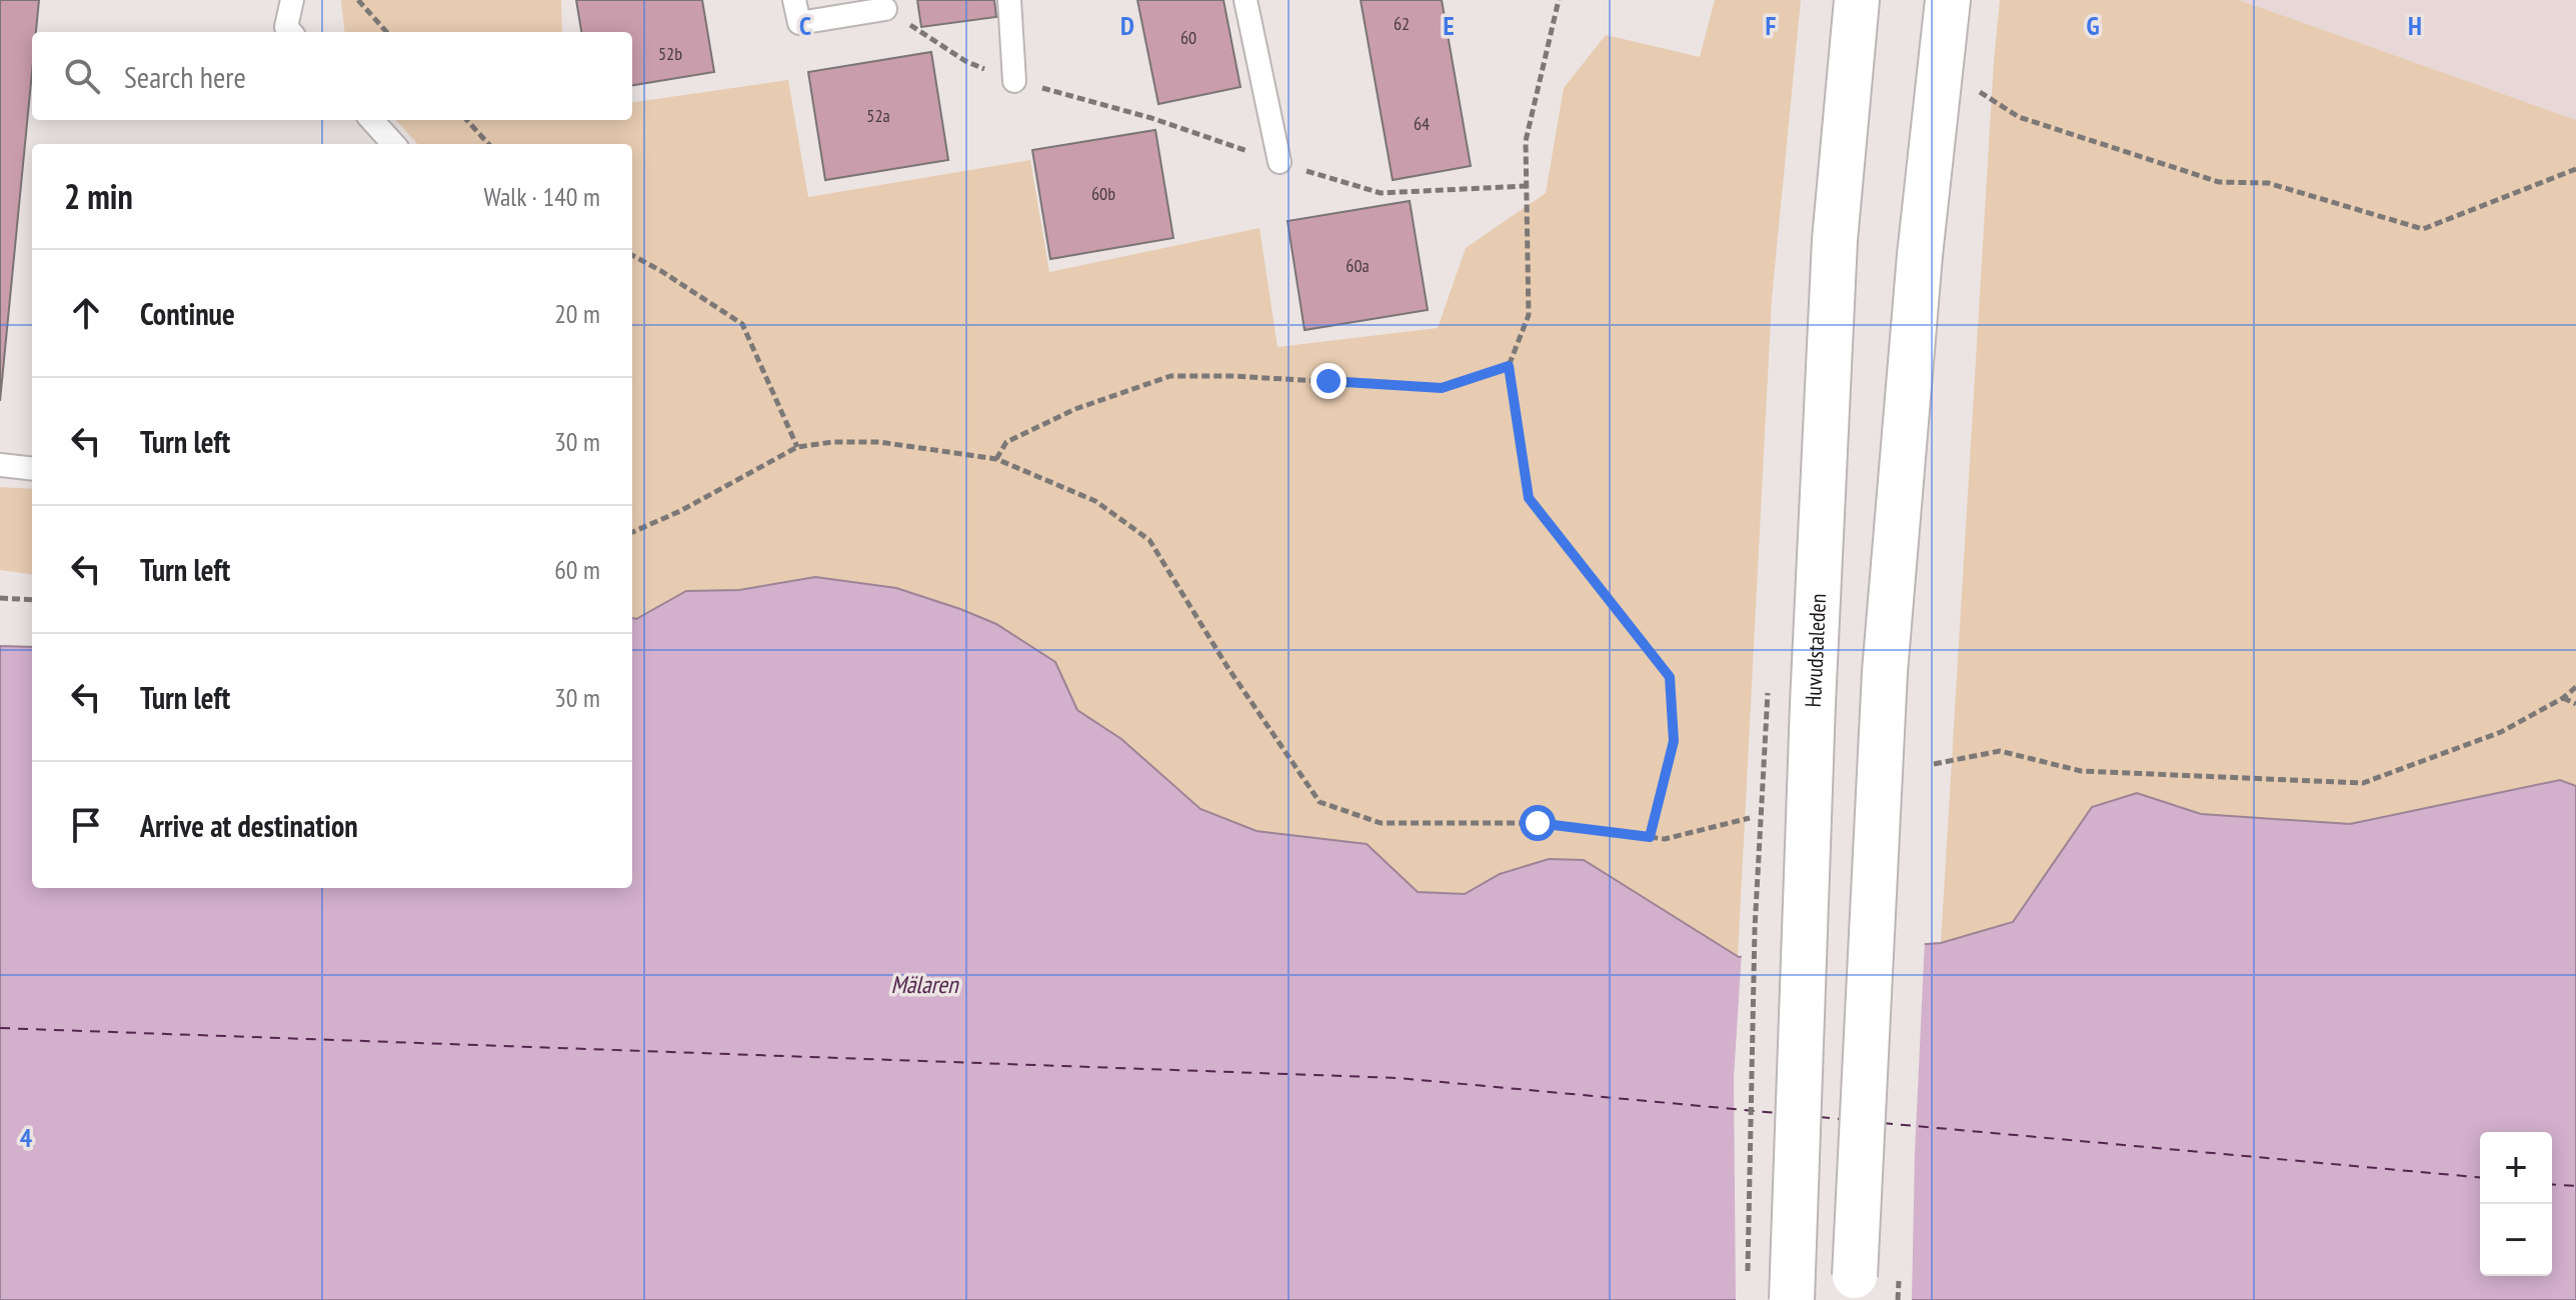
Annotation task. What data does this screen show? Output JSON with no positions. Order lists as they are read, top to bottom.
{
  "streets": {
    "main road": ["Huvudstaleden"]
  },
  "water": ["Mälaren"],
  "house_numbers": [
    "62",
    "60",
    "52b",
    "52a",
    "64",
    "60b",
    "60a"
  ],
  "page": {
    "search": "Search here",
    "heading": ["2 min", "Walk · 140 m"],
    "list": [
      ["Continue", "20 m"],
      ["Turn left", "30 m"],
      ["Turn left", "60 m"],
      ["Turn left", "30 m"],
      "Arrive at destination"
    ],
    "map_buttons": ["+", "−"]
  },
  "grid": {
    "columns": [
      "C",
      "D",
      "E",
      "F",
      "G",
      "H"
    ],
    "rows": ["4"]
  }
}
